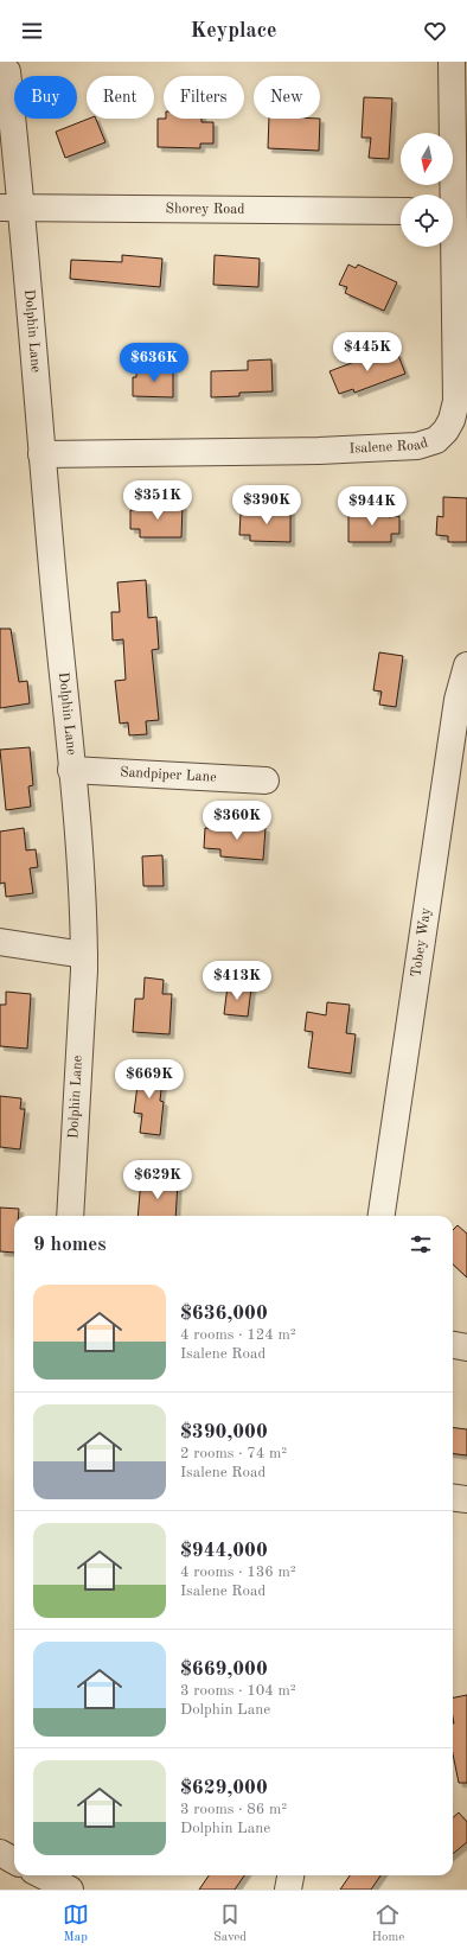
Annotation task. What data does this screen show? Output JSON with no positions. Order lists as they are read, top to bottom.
{
  "streets": {
    "street": [
      "Shorey Road",
      "Dolphin Lane",
      "Isalene Road",
      "Sandpiper Lane",
      "Tobey Way"
    ]
  },
  "crossings": [
    ["Shorey Road", "Dolphin Lane"],
    ["Dolphin Lane", "Isalene Road"],
    ["Dolphin Lane", "Sandpiper Lane"]
  ],
  "north": "bottom",
  "page": {
    "header": "Keyplace",
    "chip": [
      "Buy",
      "Rent",
      "Filters",
      "New"
    ],
    "price": [
      "$445K",
      "$636K",
      "$351K",
      "$390K",
      "$944K",
      "$360K",
      "$413K",
      "$669K",
      "$629K"
    ],
    "heading": "9 homes",
    "list": [
      {
        "name": "$636,000",
        "note": "4 rooms · 124 m² · Isalene Road"
      },
      {
        "name": "$390,000",
        "note": "2 rooms · 74 m² · Isalene Road"
      },
      {
        "name": "$944,000",
        "note": "4 rooms · 136 m² · Isalene Road"
      },
      {
        "name": "$669,000",
        "note": "3 rooms · 104 m² · Dolphin Lane"
      },
      {
        "name": "$629,000",
        "note": "3 rooms · 86 m² · Dolphin Lane"
      }
    ],
    "tabs": ["Map", "Saved", "Home"]
  }
}
